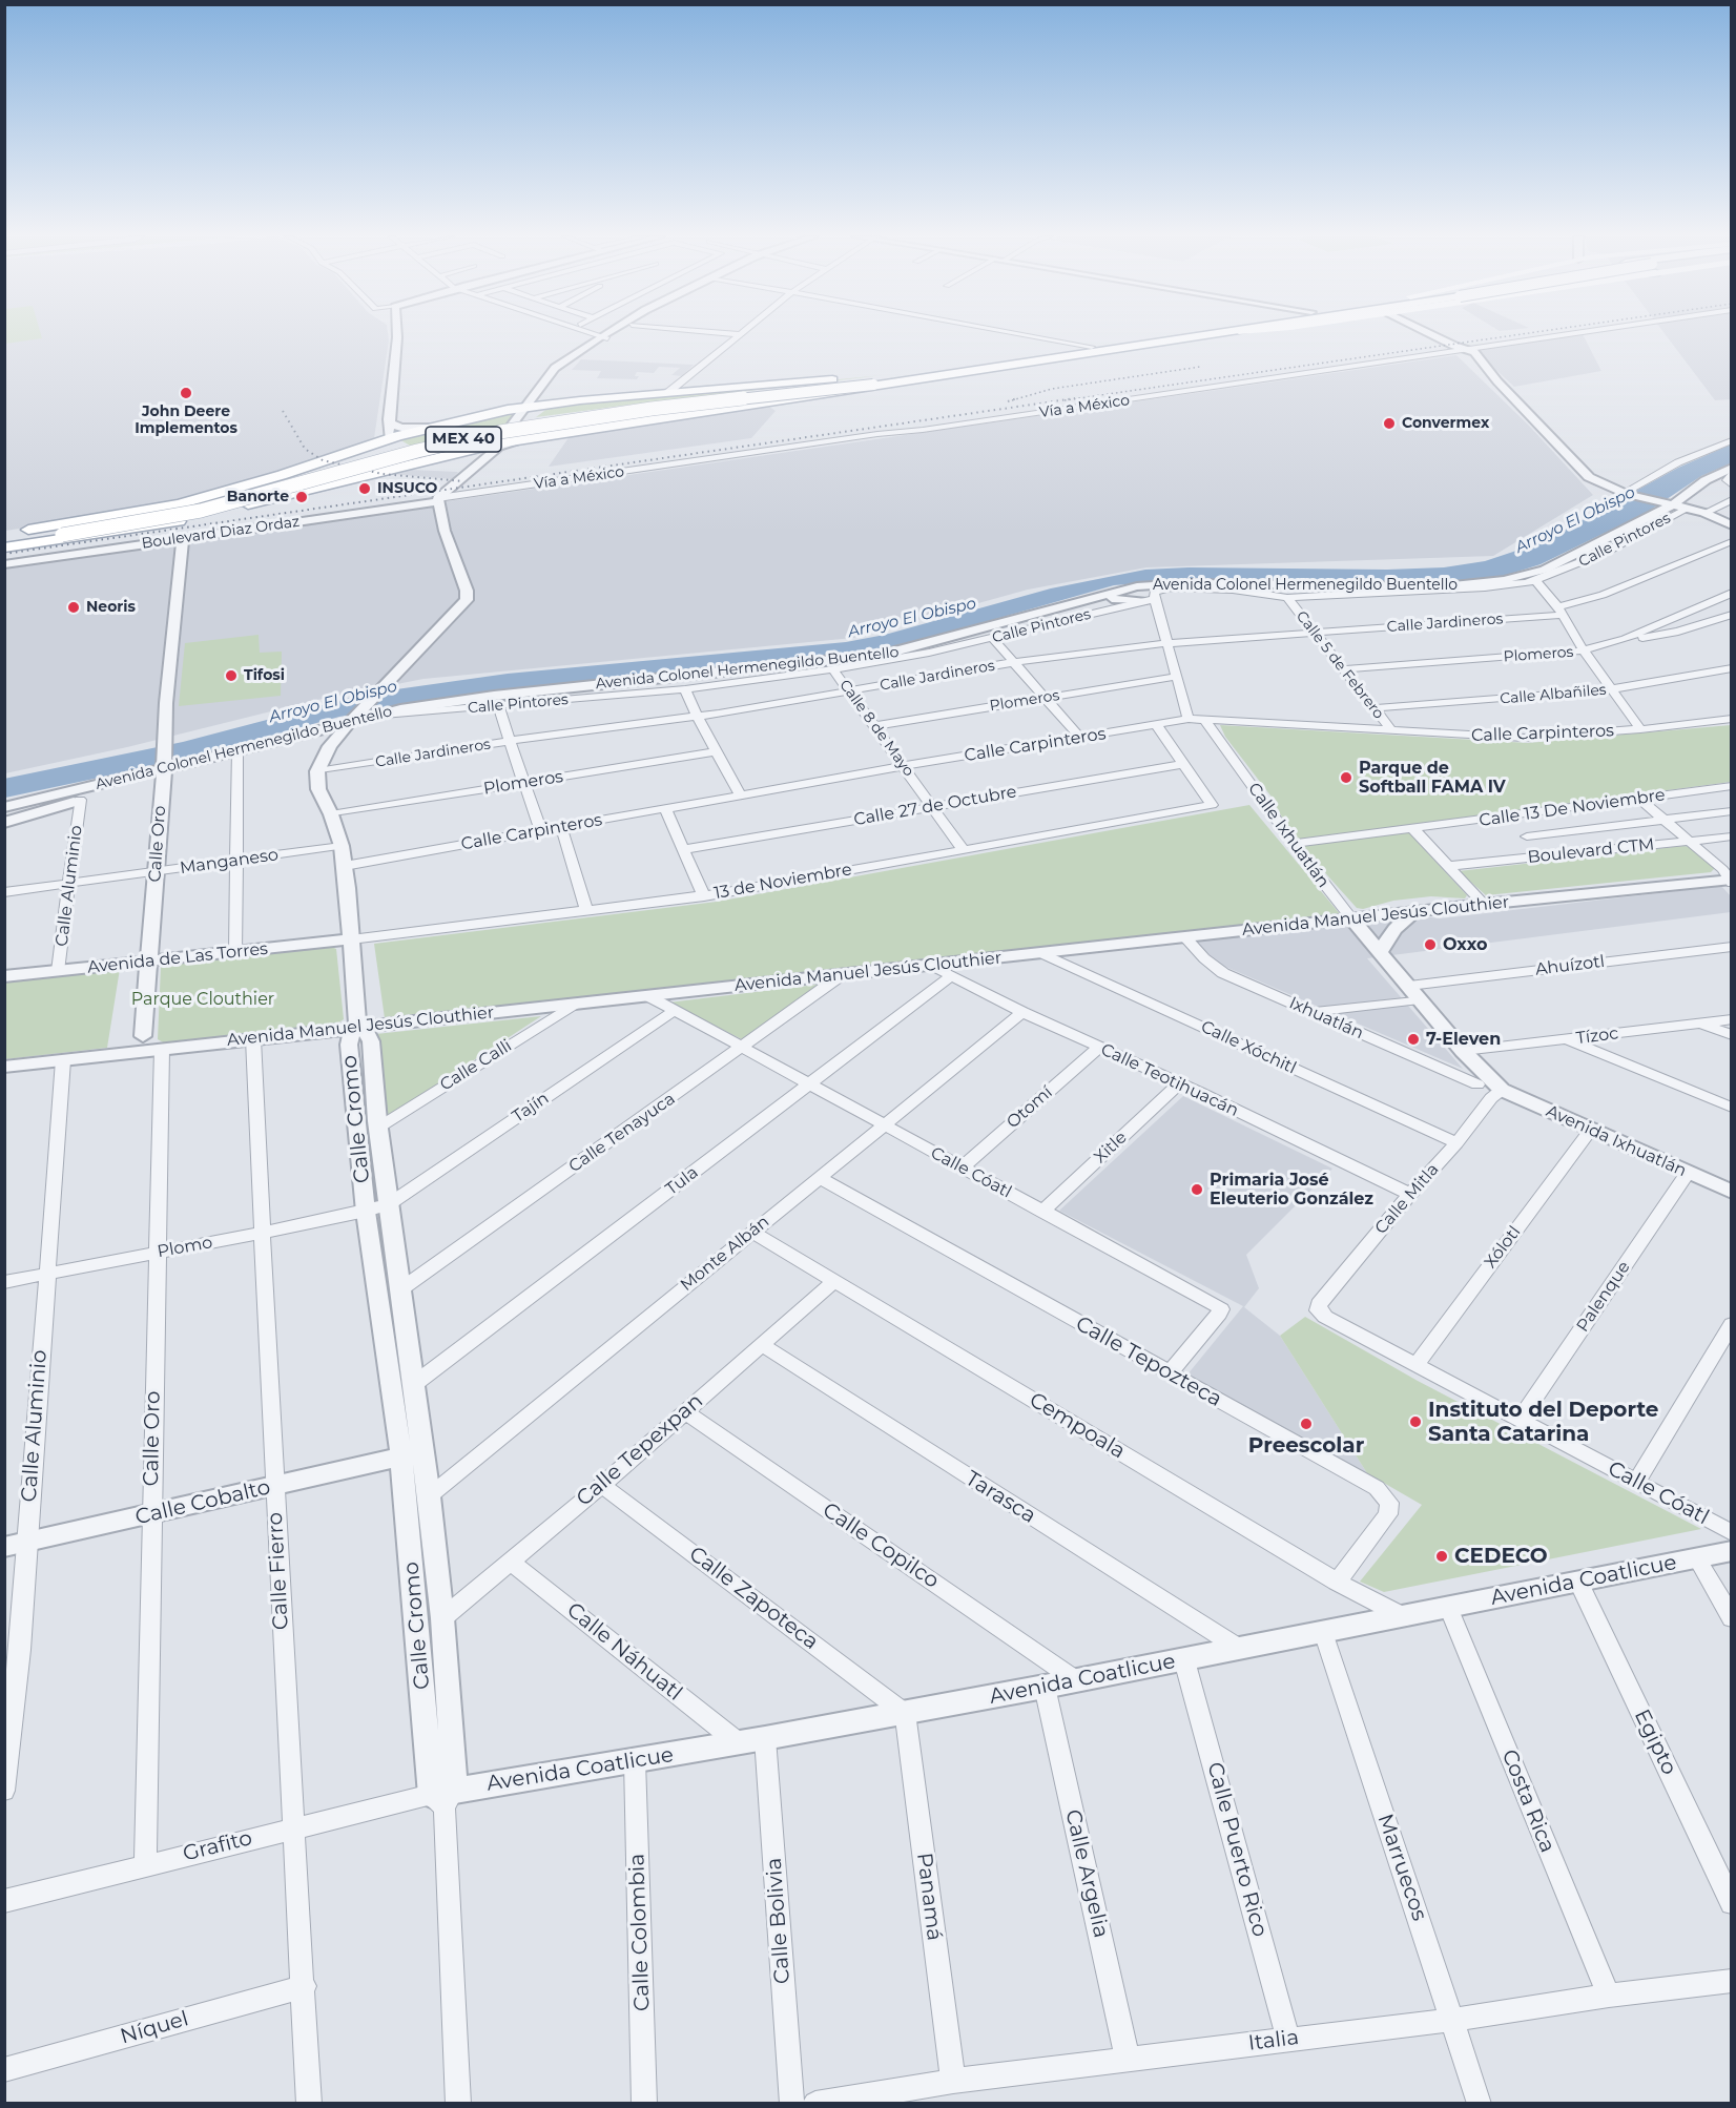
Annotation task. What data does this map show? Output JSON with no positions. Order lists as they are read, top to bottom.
{
  "streets": {
    "main road": ["MEX 40"],
    "street": [
      "Vía a México",
      "Boulevard Diaz Ordaz",
      "Calle Pintores",
      "Avenida Colonel Hermenegildo Buentello",
      "Calle Jardineros",
      "Plomeros",
      "Calle 5 de Febrero",
      "Calle Albañiles",
      "Calle 8 de Mayo",
      "Calle Carpinteros",
      "Calle 27 de Octubre",
      "Calle 13 De Noviembre",
      "Calle Ixhuatlán",
      "Calle Oro",
      "Boulevard CTM",
      "Manganeso",
      "13 de Noviembre",
      "Calle Aluminio",
      "Avenida Manuel Jesús Clouthier",
      "Avenida de Las Torres",
      "Ahuízotl",
      "Ixhuatlán",
      "Tízoc",
      "Calle Xóchitl",
      "Calle Calli",
      "Calle Teotihuacán",
      "Tajín",
      "Otomí",
      "Calle Cromo",
      "Calle Tenayuca",
      "Avenida Ixhuatlán",
      "Xitle",
      "Calle Cóatl",
      "Tula",
      "Calle Mitla",
      "Plomo",
      "Xólotl",
      "Monte Albán",
      "Palenque",
      "Calle Tepozteca",
      "Cempoala",
      "Calle Tepexpan",
      "Tarasca",
      "Calle Cobalto",
      "Calle Copilco",
      "Calle Fierro",
      "Avenida Coatlicue",
      "Calle Zapoteca",
      "Calle Náhuatl",
      "Egipto",
      "Costa Rica",
      "Grafito",
      "Calle Puerto Rico",
      "Marruecos",
      "Calle Argelia",
      "Panamá",
      "Calle Bolivia",
      "Calle Colombia",
      "Níquel",
      "Italia"
    ]
  },
  "crossings": [
    ["Vía a México", "Boulevard Diaz Ordaz"],
    ["Boulevard Diaz Ordaz", "Calle Oro"],
    ["Calle Pintores", "Avenida Colonel Hermenegildo Buentello"],
    ["Calle Pintores", "Calle 5 de Febrero"],
    ["Calle Pintores", "Calle 8 de Mayo"],
    ["Calle Jardineros", "Calle 5 de Febrero"],
    ["Calle Jardineros", "Calle 8 de Mayo"],
    ["Plomeros", "Calle 5 de Febrero"],
    ["Plomeros", "Calle 8 de Mayo"],
    ["Calle 5 de Febrero", "Calle Albañiles"],
    ["Calle 5 de Febrero", "Calle Carpinteros"],
    ["Calle 8 de Mayo", "Calle Carpinteros"],
    ["Calle 8 de Mayo", "Calle 27 de Octubre"],
    ["Calle 8 de Mayo", "13 de Noviembre"],
    ["Calle Carpinteros", "Calle Ixhuatlán"],
    ["Calle 27 de Octubre", "13 de Noviembre"],
    ["Calle 13 De Noviembre", "Calle Ixhuatlán"],
    ["Calle Ixhuatlán", "Avenida Manuel Jesús Clouthier"],
    ["Calle Ixhuatlán", "Ahuízotl"],
    ["Calle Ixhuatlán", "Tízoc"],
    ["Calle Ixhuatlán", "Avenida Ixhuatlán"],
    ["Calle Ixhuatlán", "Calle Mitla"],
    ["Calle Oro", "Manganeso"],
    ["Calle Oro", "Avenida Manuel Jesús Clouthier"],
    ["Calle Oro", "Avenida de Las Torres"],
    ["Calle Oro", "Plomo"],
    ["Calle Oro", "Calle Cobalto"],
    ["Calle Oro", "Grafito"],
    ["Manganeso", "Calle Aluminio"],
    ["13 de Noviembre", "Avenida de Las Torres"],
    ["Calle Aluminio", "Avenida Manuel Jesús Clouthier"],
    ["Calle Aluminio", "Avenida de Las Torres"],
    ["Calle Aluminio", "Plomo"],
    ["Calle Aluminio", "Calle Cobalto"],
    ["Avenida Manuel Jesús Clouthier", "Ixhuatlán"],
    ["Avenida Manuel Jesús Clouthier", "Calle Xóchitl"],
    ["Avenida Manuel Jesús Clouthier", "Calle Calli"],
    ["Avenida Manuel Jesús Clouthier", "Calle Teotihuacán"],
    ["Avenida Manuel Jesús Clouthier", "Calle Cromo"],
    ["Avenida Manuel Jesús Clouthier", "Calle Tenayuca"],
    ["Avenida Manuel Jesús Clouthier", "Calle Cóatl"],
    ["Avenida Manuel Jesús Clouthier", "Calle Fierro"],
    ["Ahuízotl", "Ixhuatlán"],
    ["Calle Xóchitl", "Calle Mitla"],
    ["Calle Calli", "Calle Cromo"],
    ["Calle Teotihuacán", "Otomí"],
    ["Calle Teotihuacán", "Xitle"],
    ["Calle Teotihuacán", "Tula"],
    ["Calle Teotihuacán", "Calle Mitla"],
    ["Calle Teotihuacán", "Monte Albán"],
    ["Tajín", "Calle Cromo"],
    ["Tajín", "Calle Cóatl"],
    ["Tajín", "Plomo"],
    ["Otomí", "Calle Cóatl"],
    ["Calle Cromo", "Calle Tenayuca"],
    ["Calle Cromo", "Tula"],
    ["Calle Cromo", "Plomo"],
    ["Calle Cromo", "Monte Albán"],
    ["Calle Cromo", "Calle Tepexpan"],
    ["Calle Cromo", "Calle Cobalto"],
    ["Calle Cromo", "Avenida Coatlicue"],
    ["Calle Cromo", "Grafito"],
    ["Calle Tenayuca", "Calle Cóatl"],
    ["Avenida Ixhuatlán", "Calle Mitla"],
    ["Avenida Ixhuatlán", "Xólotl"],
    ["Avenida Ixhuatlán", "Palenque"],
    ["Xitle", "Calle Cóatl"],
    ["Calle Cóatl", "Tula"],
    ["Calle Cóatl", "Calle Mitla"],
    ["Calle Cóatl", "Xólotl"],
    ["Calle Cóatl", "Monte Albán"],
    ["Calle Cóatl", "Palenque"],
    ["Calle Cóatl", "Calle Tepozteca"],
    ["Plomo", "Calle Fierro"],
    ["Monte Albán", "Calle Tepozteca"],
    ["Monte Albán", "Cempoala"],
    ["Calle Tepozteca", "Cempoala"],
    ["Cempoala", "Calle Tepexpan"],
    ["Cempoala", "Avenida Coatlicue"],
    ["Calle Tepexpan", "Tarasca"],
    ["Calle Tepexpan", "Calle Copilco"],
    ["Calle Tepexpan", "Calle Zapoteca"],
    ["Calle Tepexpan", "Calle Náhuatl"],
    ["Tarasca", "Avenida Coatlicue"],
    ["Calle Cobalto", "Calle Fierro"],
    ["Calle Copilco", "Avenida Coatlicue"],
    ["Calle Fierro", "Grafito"],
    ["Calle Fierro", "Níquel"],
    ["Avenida Coatlicue", "Calle Zapoteca"],
    ["Avenida Coatlicue", "Calle Náhuatl"],
    ["Avenida Coatlicue", "Egipto"],
    ["Avenida Coatlicue", "Costa Rica"],
    ["Avenida Coatlicue", "Grafito"],
    ["Avenida Coatlicue", "Calle Puerto Rico"],
    ["Avenida Coatlicue", "Marruecos"],
    ["Avenida Coatlicue", "Calle Argelia"],
    ["Avenida Coatlicue", "Panamá"],
    ["Avenida Coatlicue", "Calle Bolivia"],
    ["Avenida Coatlicue", "Calle Colombia"],
    ["Calle Zapoteca", "Panamá"],
    ["Costa Rica", "Italia"],
    ["Calle Puerto Rico", "Italia"],
    ["Marruecos", "Italia"],
    ["Calle Argelia", "Italia"],
    ["Panamá", "Italia"]
  ],
  "water": ["Arroyo El Obispo"],
  "parks": ["Parque Clouthier"],
  "places": [
    "John Deere Implementos",
    "Convermex",
    "INSUCO",
    "Banorte",
    "Neoris",
    "Tifosi",
    "Parque de Softball FAMA IV",
    "Oxxo",
    "7-Eleven",
    "Primaria José Eleuterio González",
    "Instituto del Deporte Santa Catarina",
    "Preescolar",
    "CEDECO"
  ]
}
